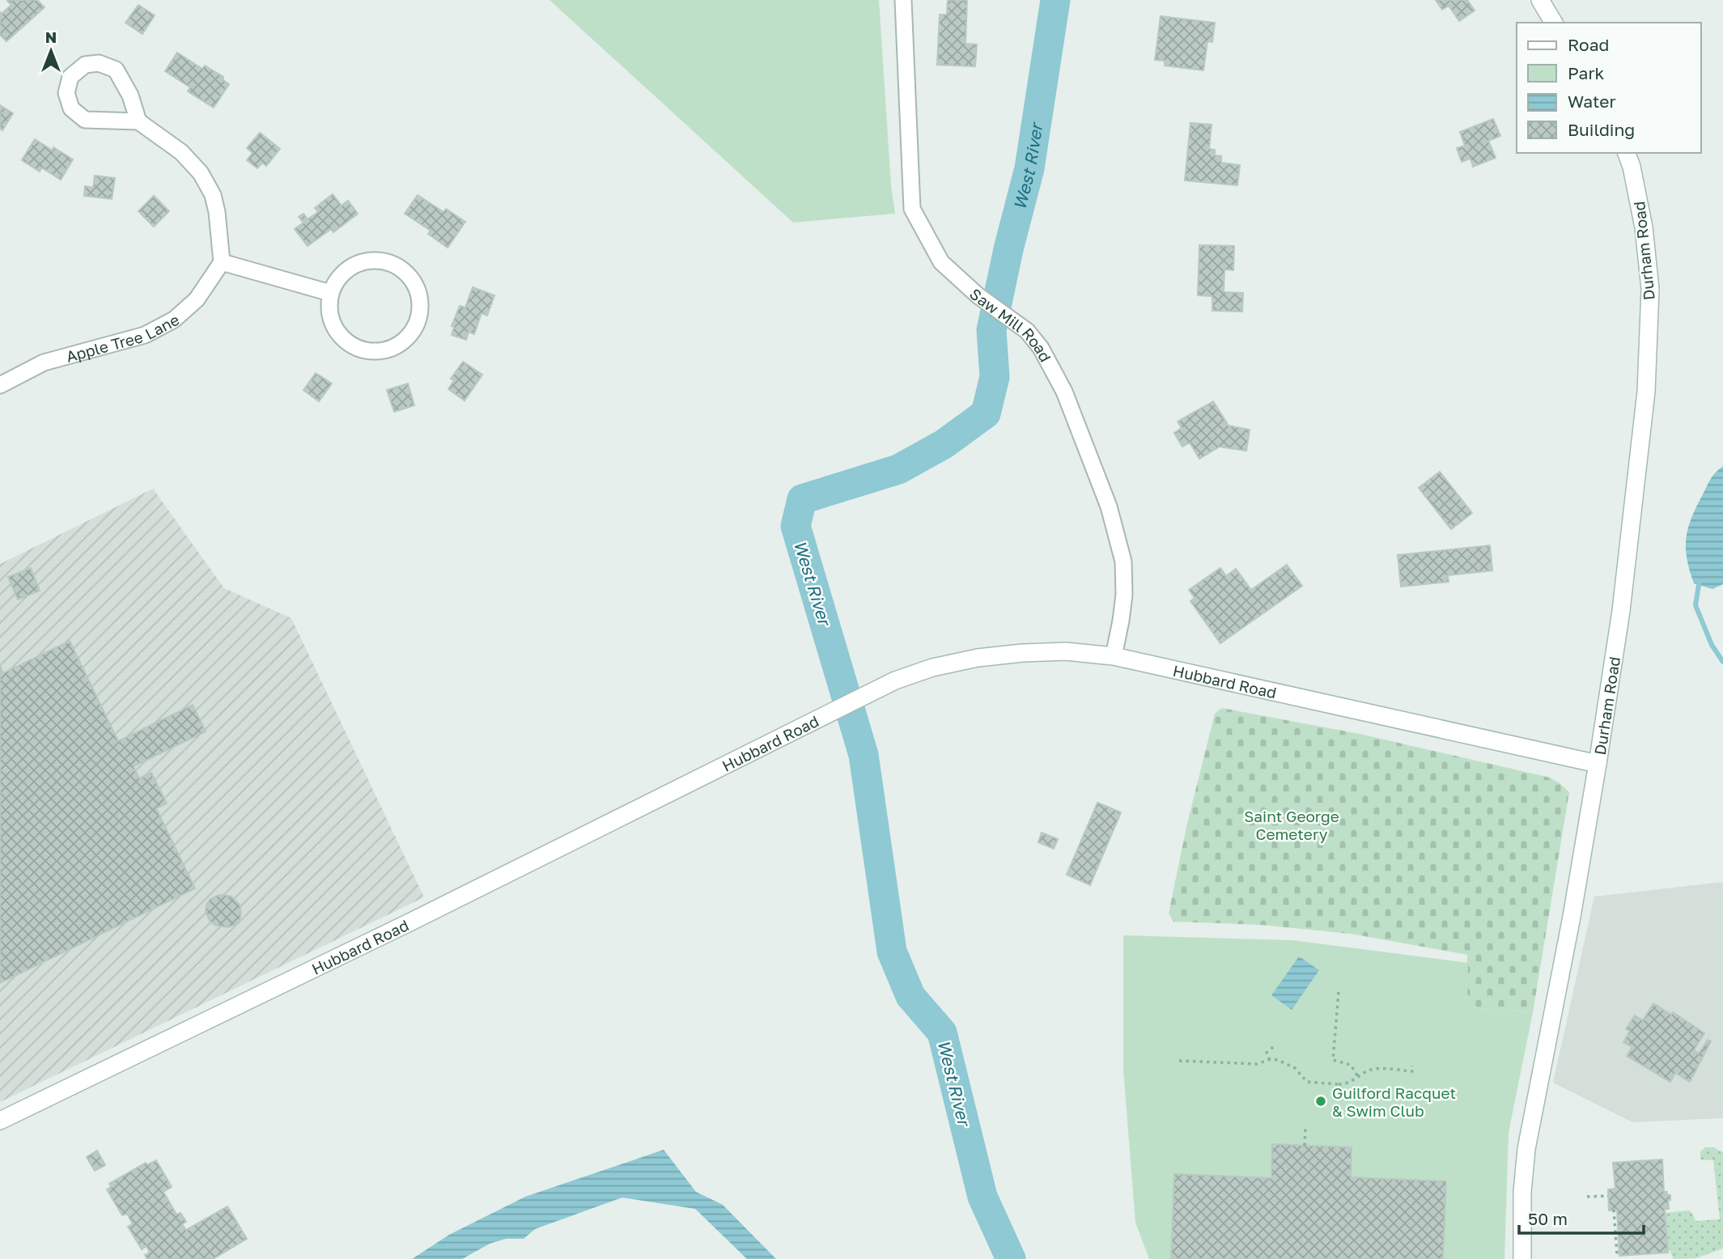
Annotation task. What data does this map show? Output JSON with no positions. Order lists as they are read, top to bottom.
{
  "streets": {
    "street": [
      "Durham Road",
      "Saw Mill Road",
      "Apple Tree Lane",
      "Hubbard Road"
    ]
  },
  "crossings": [
    ["Durham Road", "Hubbard Road"],
    ["Saw Mill Road", "Hubbard Road"]
  ],
  "water": ["West River"],
  "parks": ["Saint George Cemetery"],
  "places": ["Guilford Racquet & Swim Club"],
  "legend": [
    "Road",
    "Park",
    "Water",
    "Building"
  ],
  "scale_bar": "50 m",
  "north": "top"
}
